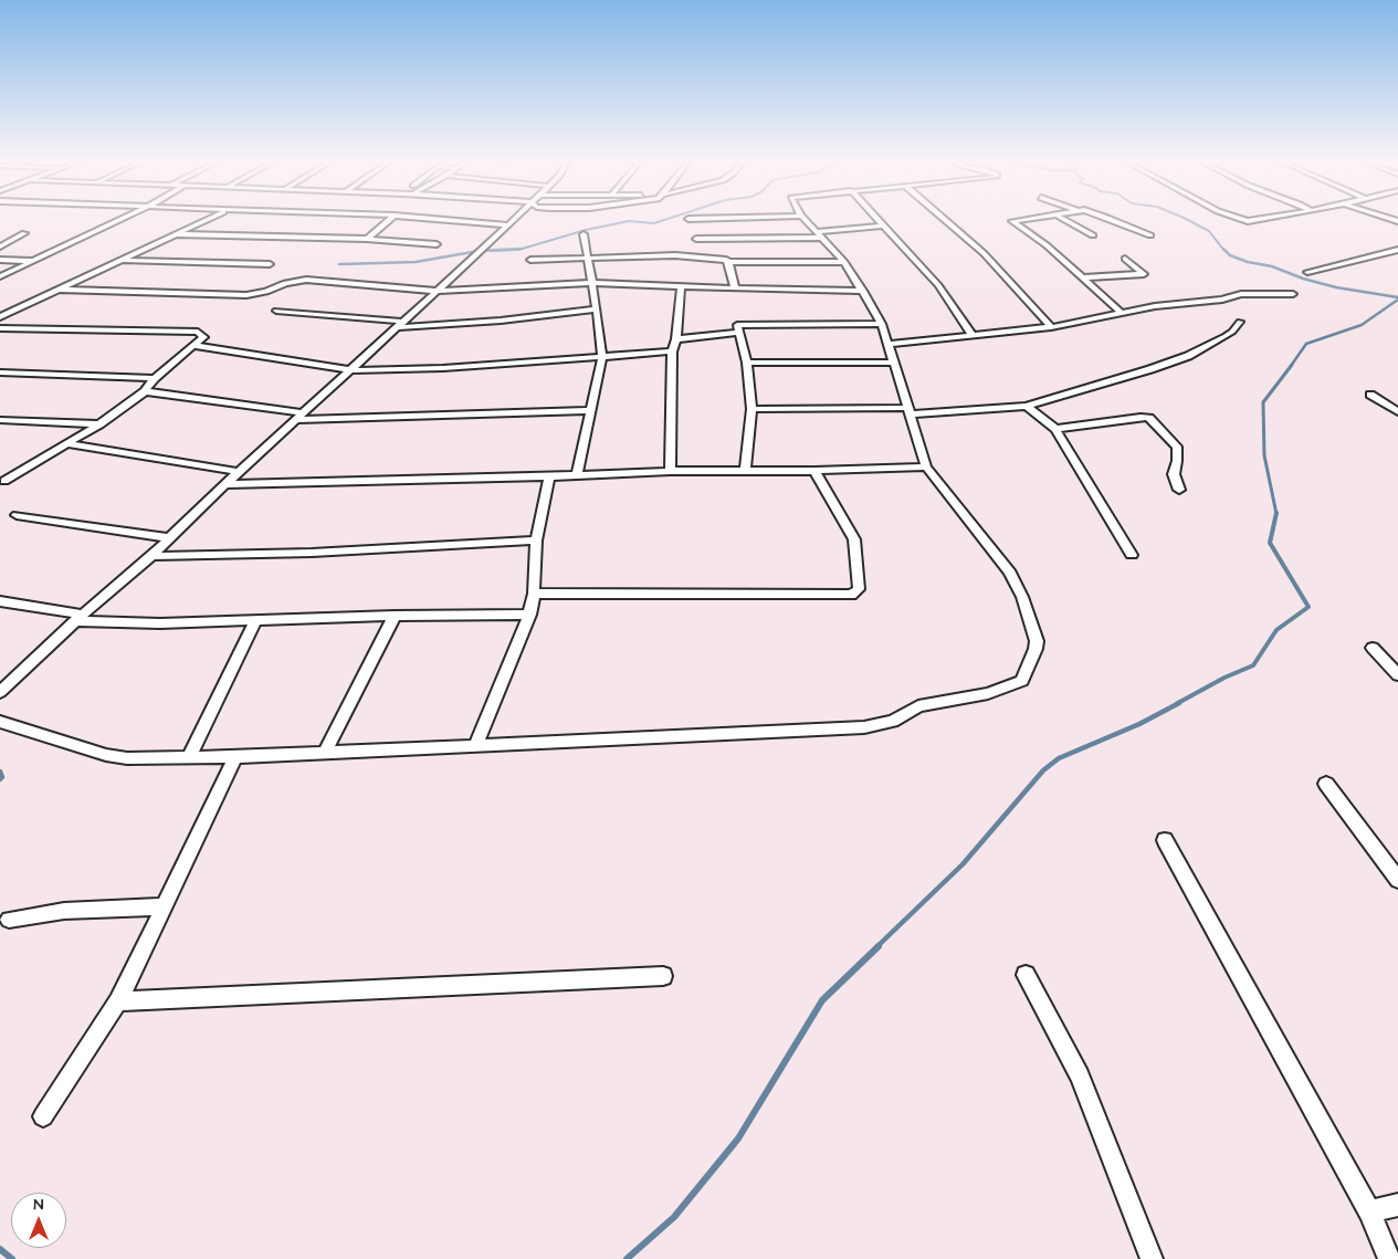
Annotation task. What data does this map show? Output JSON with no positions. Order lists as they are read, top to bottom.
{
  "north": "top"
}
